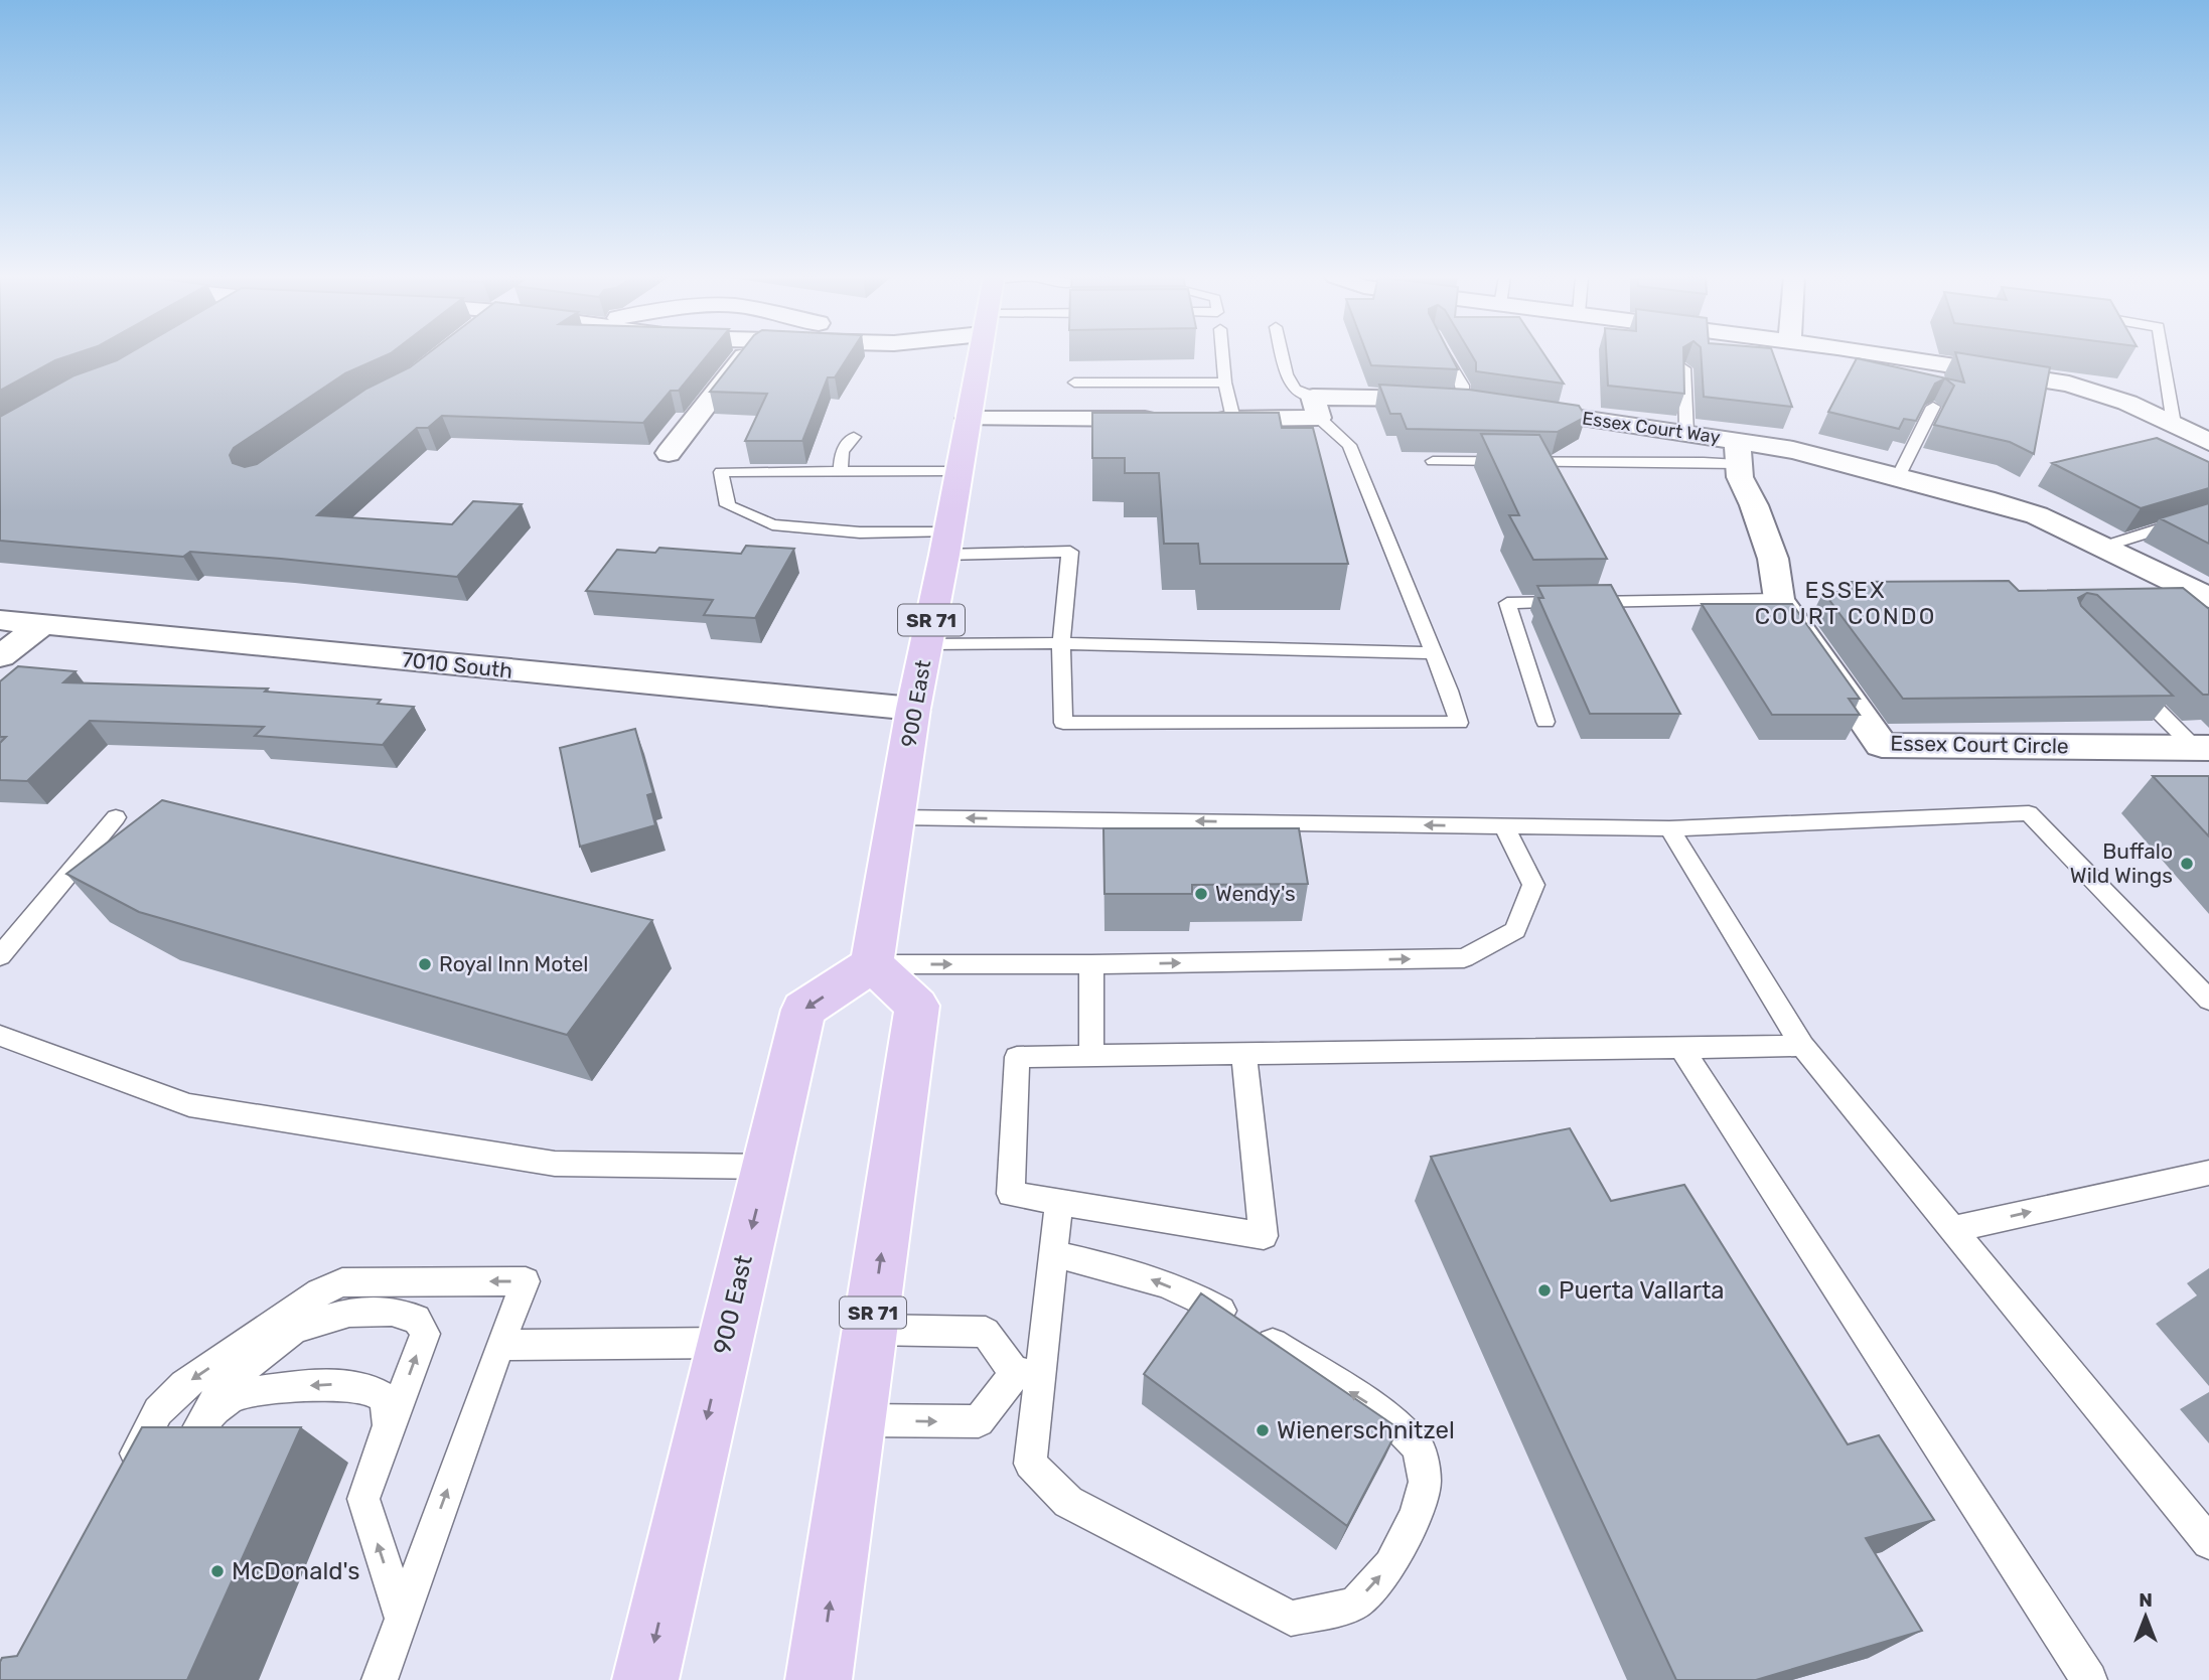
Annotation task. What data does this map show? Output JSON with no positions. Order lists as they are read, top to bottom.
{
  "streets": {
    "main road": ["SR 71", "900 East"],
    "street": ["Essex Court Way", "7010 South", "Essex Court Circle"]
  },
  "crossings": [
    ["Essex Court Way", "Essex Court Circle"],
    ["SR 71", "900 East"],
    ["7010 South", "900 East"]
  ],
  "districts": ["ESSEX COURT CONDO"],
  "places": [
    "Buffalo Wild Wings",
    "Wendy's",
    "Royal Inn Motel",
    "Puerta Vallarta",
    "Wienerschnitzel",
    "McDonald's"
  ],
  "north": "top"
}
